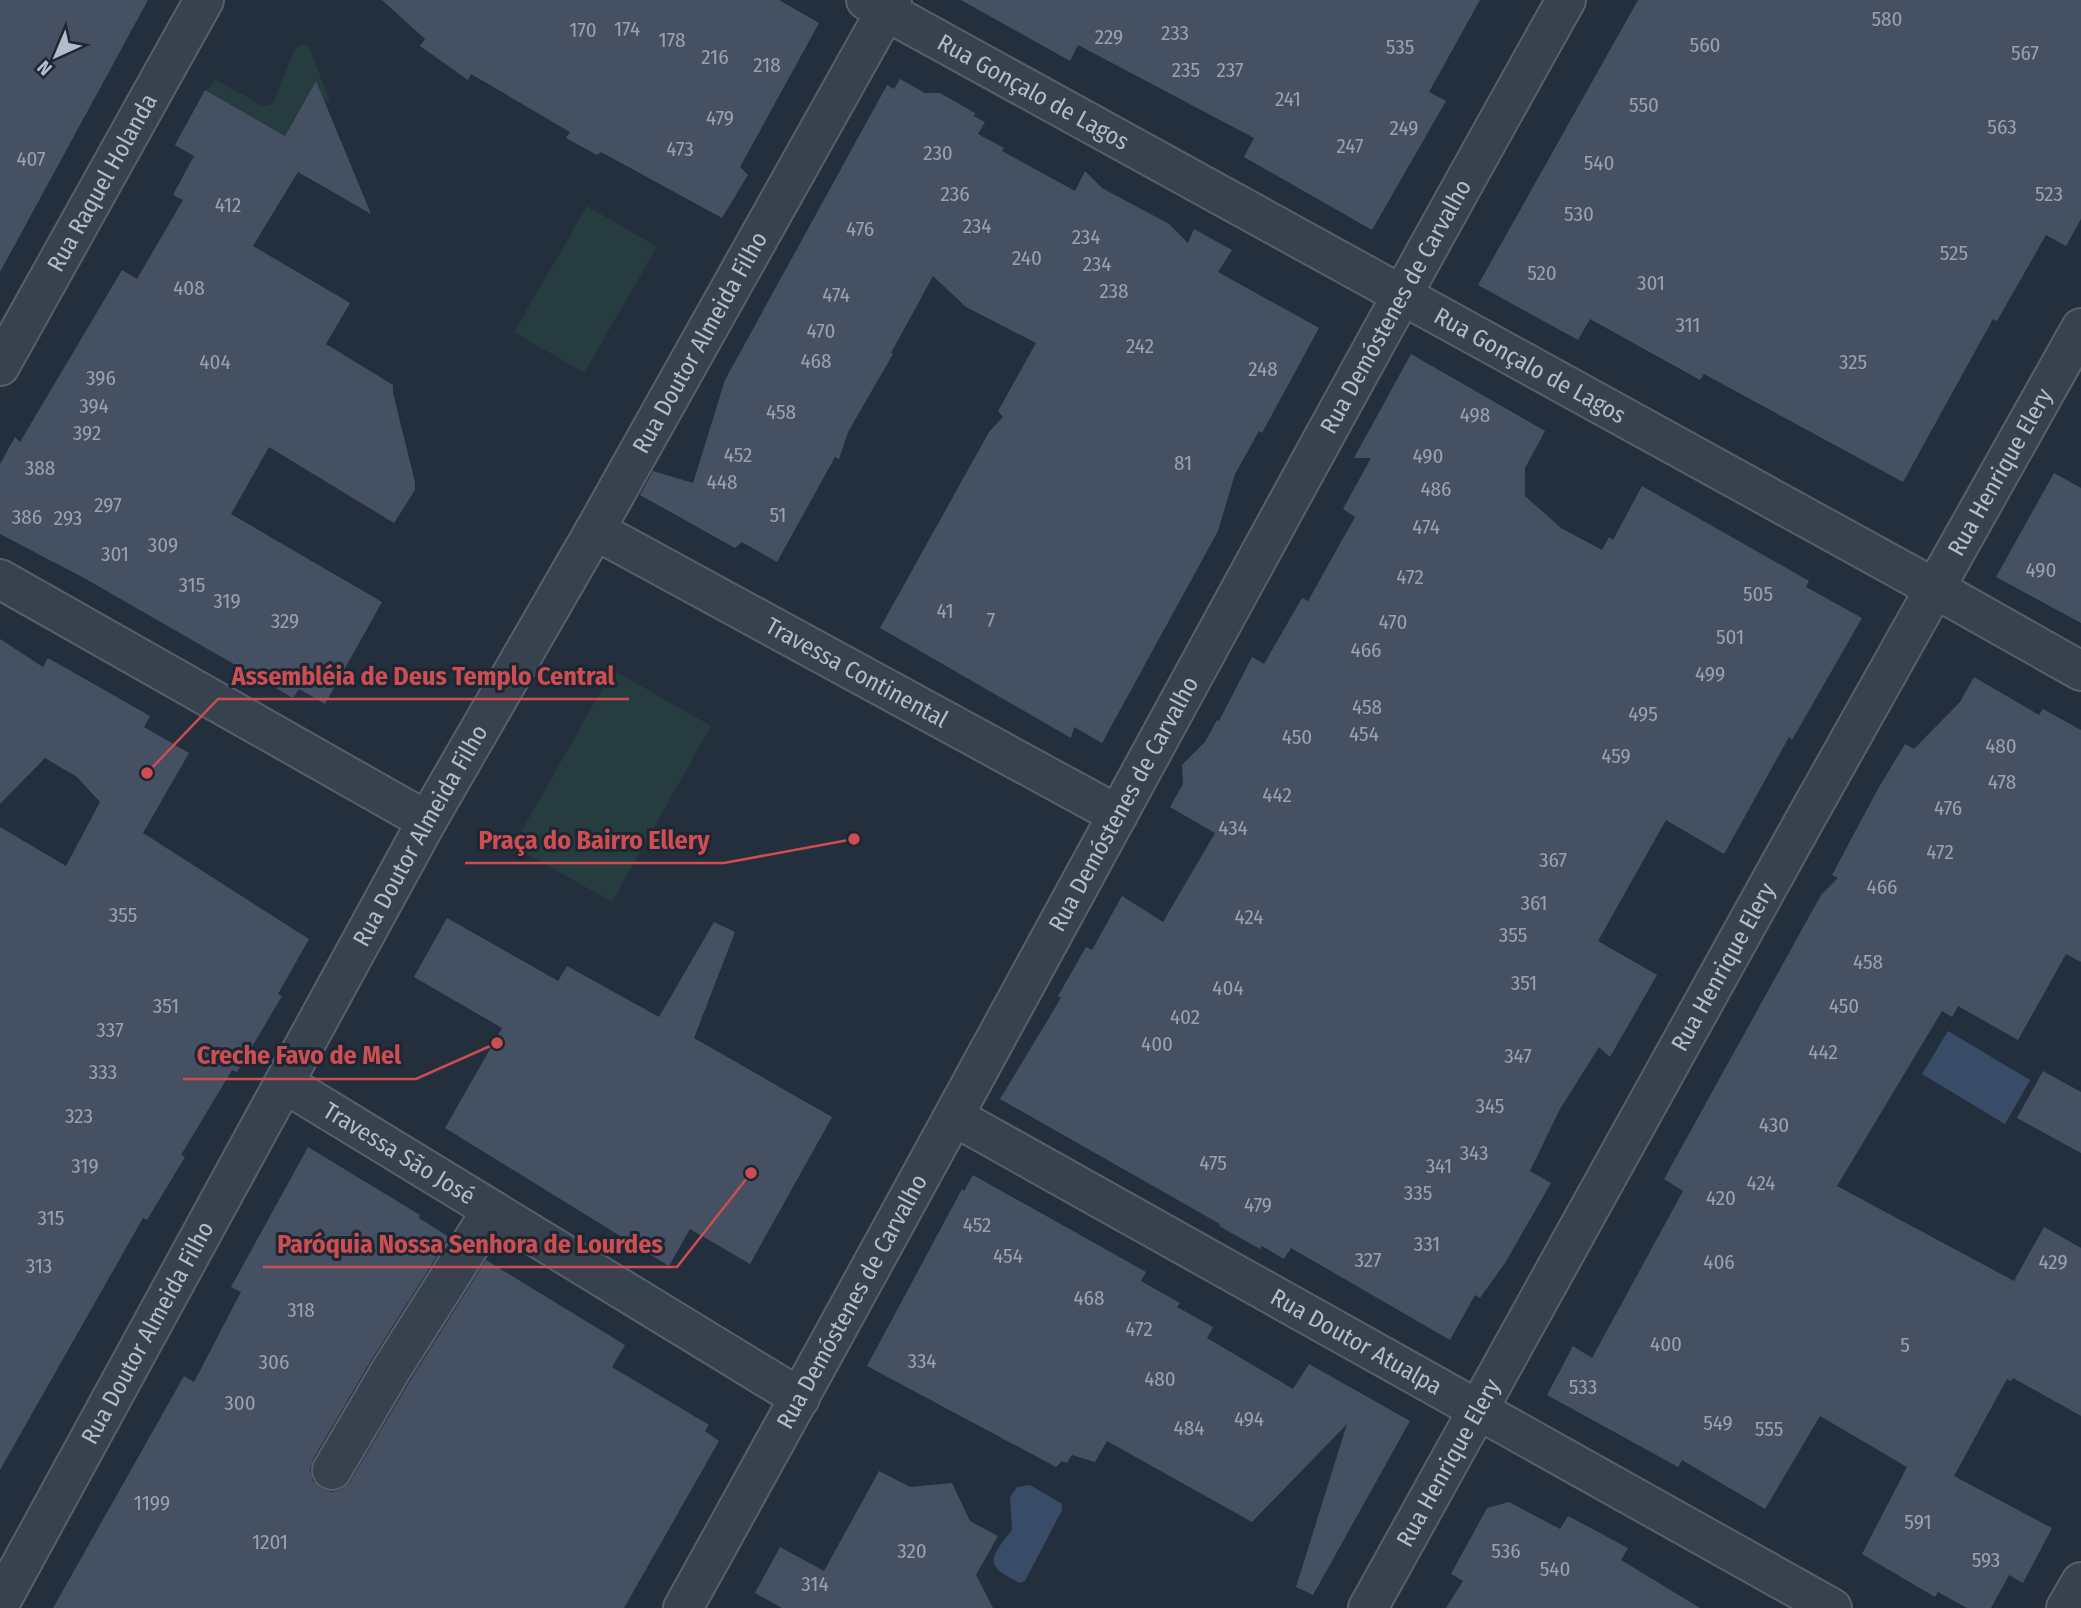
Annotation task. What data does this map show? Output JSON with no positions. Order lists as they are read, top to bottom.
{
  "streets": {
    "street": [
      "Rua Gonçalo de Lagos",
      "Rua Raquel Holanda",
      "Rua Demóstenes de Carvalho",
      "Rua Doutor Almeida Filho",
      "Rua Henrique Elery",
      "Travessa Continental",
      "Travessa São José",
      "Rua Doutor Atualpa"
    ]
  },
  "crossings": [
    ["Rua Gonçalo de Lagos", "Rua Demóstenes de Carvalho"],
    ["Rua Gonçalo de Lagos", "Rua Doutor Almeida Filho"],
    ["Rua Gonçalo de Lagos", "Rua Henrique Elery"],
    ["Rua Demóstenes de Carvalho", "Travessa Continental"],
    ["Rua Demóstenes de Carvalho", "Travessa São José"],
    ["Rua Demóstenes de Carvalho", "Rua Doutor Atualpa"],
    ["Rua Doutor Almeida Filho", "Travessa Continental"],
    ["Rua Doutor Almeida Filho", "Travessa São José"],
    ["Rua Henrique Elery", "Rua Doutor Atualpa"]
  ],
  "places": [
    "Assembléia de Deus Templo Central",
    "Praça do Bairro Ellery",
    "Creche Favo de Mel",
    "Paróquia Nossa Senhora de Lourdes"
  ],
  "house_numbers": [
    "580",
    "174",
    "170",
    "233",
    "229",
    "178",
    "560",
    "535",
    "567",
    "216",
    "218",
    "235",
    "237",
    "241",
    "550",
    "479",
    "563",
    "249",
    "247",
    "473",
    "230",
    "407",
    "540",
    "236",
    "523",
    "412",
    "530",
    "234",
    "476",
    "234",
    "525",
    "240",
    "234",
    "520",
    "301",
    "408",
    "238",
    "474",
    "311",
    "470",
    "242",
    "468",
    "404",
    "325",
    "248",
    "396",
    "394",
    "458",
    "498",
    "392",
    "452",
    "490",
    "81",
    "388",
    "448",
    "486",
    "297",
    "51",
    "386",
    "293",
    "474",
    "309",
    "301",
    "490",
    "472",
    "315",
    "505",
    "319",
    "41",
    "7",
    "329",
    "470",
    "501",
    "466",
    "499",
    "458",
    "495",
    "454",
    "450",
    "480",
    "459",
    "478",
    "442",
    "476",
    "434",
    "472",
    "367",
    "466",
    "361",
    "355",
    "424",
    "355",
    "458",
    "351",
    "404",
    "351",
    "450",
    "402",
    "337",
    "400",
    "442",
    "347",
    "333",
    "345",
    "323",
    "430",
    "343",
    "475",
    "319",
    "341",
    "424",
    "335",
    "420",
    "479",
    "315",
    "452",
    "331",
    "454",
    "327",
    "406",
    "429",
    "313",
    "468",
    "318",
    "472",
    "400",
    "5",
    "334",
    "306",
    "480",
    "533",
    "300",
    "494",
    "549",
    "484",
    "555",
    "1199",
    "591",
    "1201",
    "320",
    "536",
    "593",
    "540",
    "314"
  ],
  "north": "bottom left"
}
